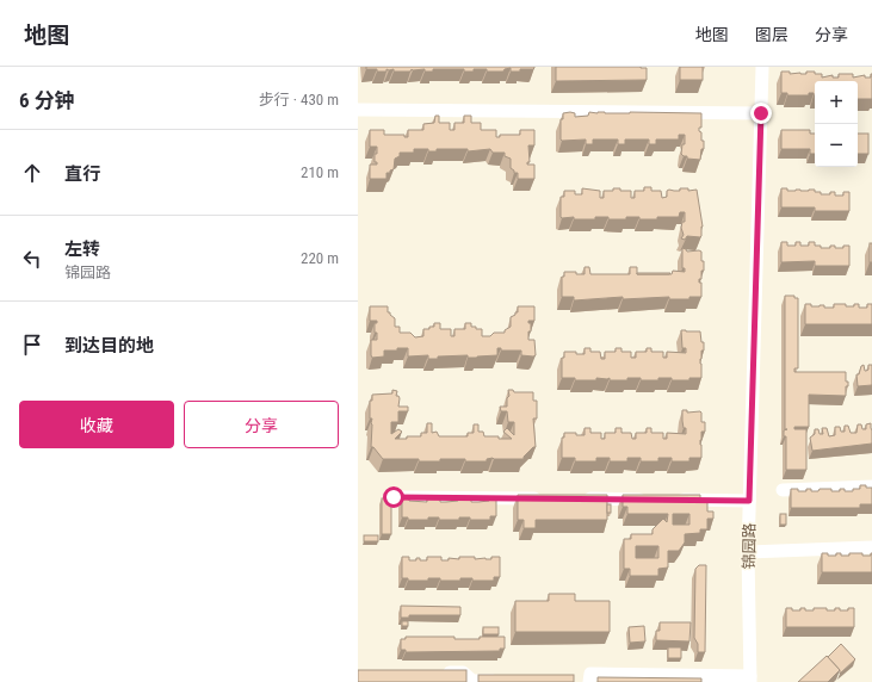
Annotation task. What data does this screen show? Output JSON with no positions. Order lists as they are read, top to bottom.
{
  "streets": {
    "street": ["锦园路"]
  },
  "page": {
    "header": "地图",
    "nav": ["地图", "图层", "分享"],
    "heading": ["6 分钟", "步行 · 430 m"],
    "map_buttons": ["+", "−"],
    "list": [
      ["直行", "210 m"],
      ["左转", "锦园路", "220 m"],
      "到达目的地"
    ],
    "buttons": ["收藏", "分享"]
  }
}
